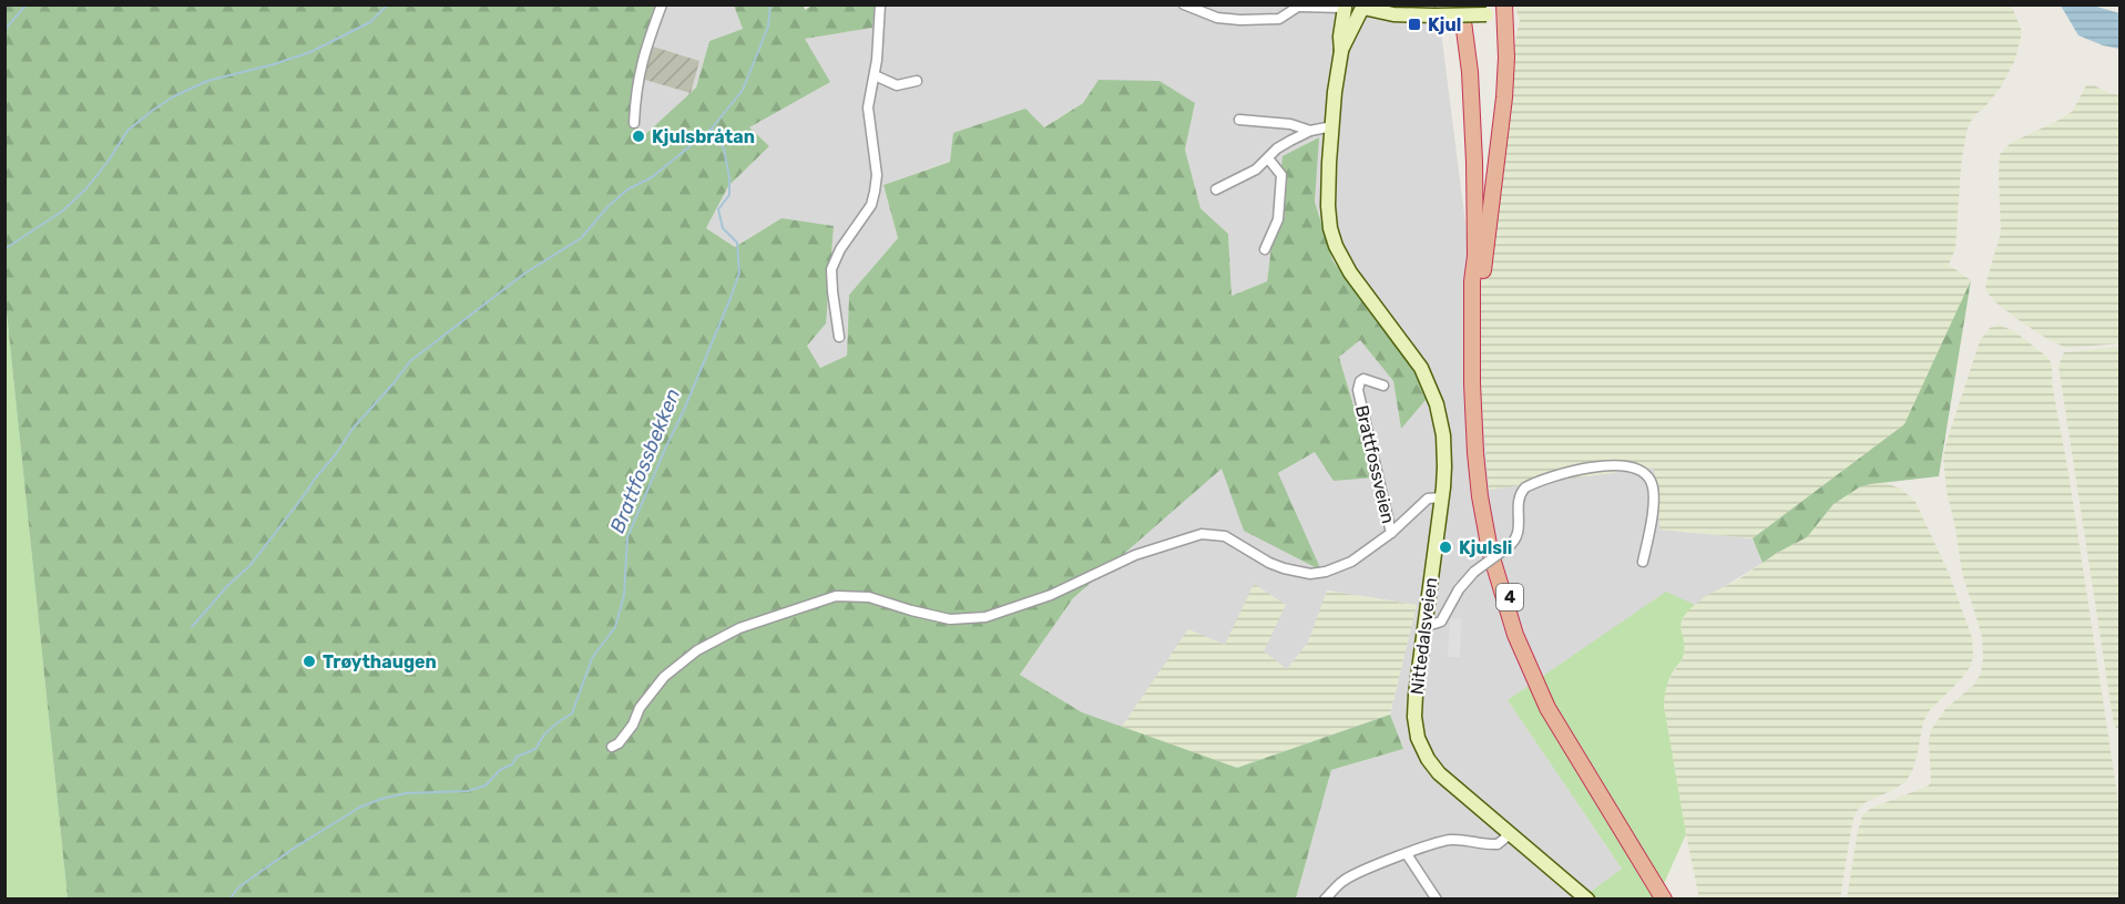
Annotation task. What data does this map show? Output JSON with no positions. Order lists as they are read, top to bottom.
{
  "streets": {
    "highway": ["4"],
    "main road": ["Nittedalsveien"],
    "street": ["Brattfossveien"]
  },
  "crossings": [
    ["Brattfossveien", "Nittedalsveien"]
  ],
  "water": ["Brattfossbekken"],
  "places": {
    "transit": ["Kjul"],
    "other": ["Kjulsbråtan", "Kjulsli", "Trøythaugen"]
  }
}
